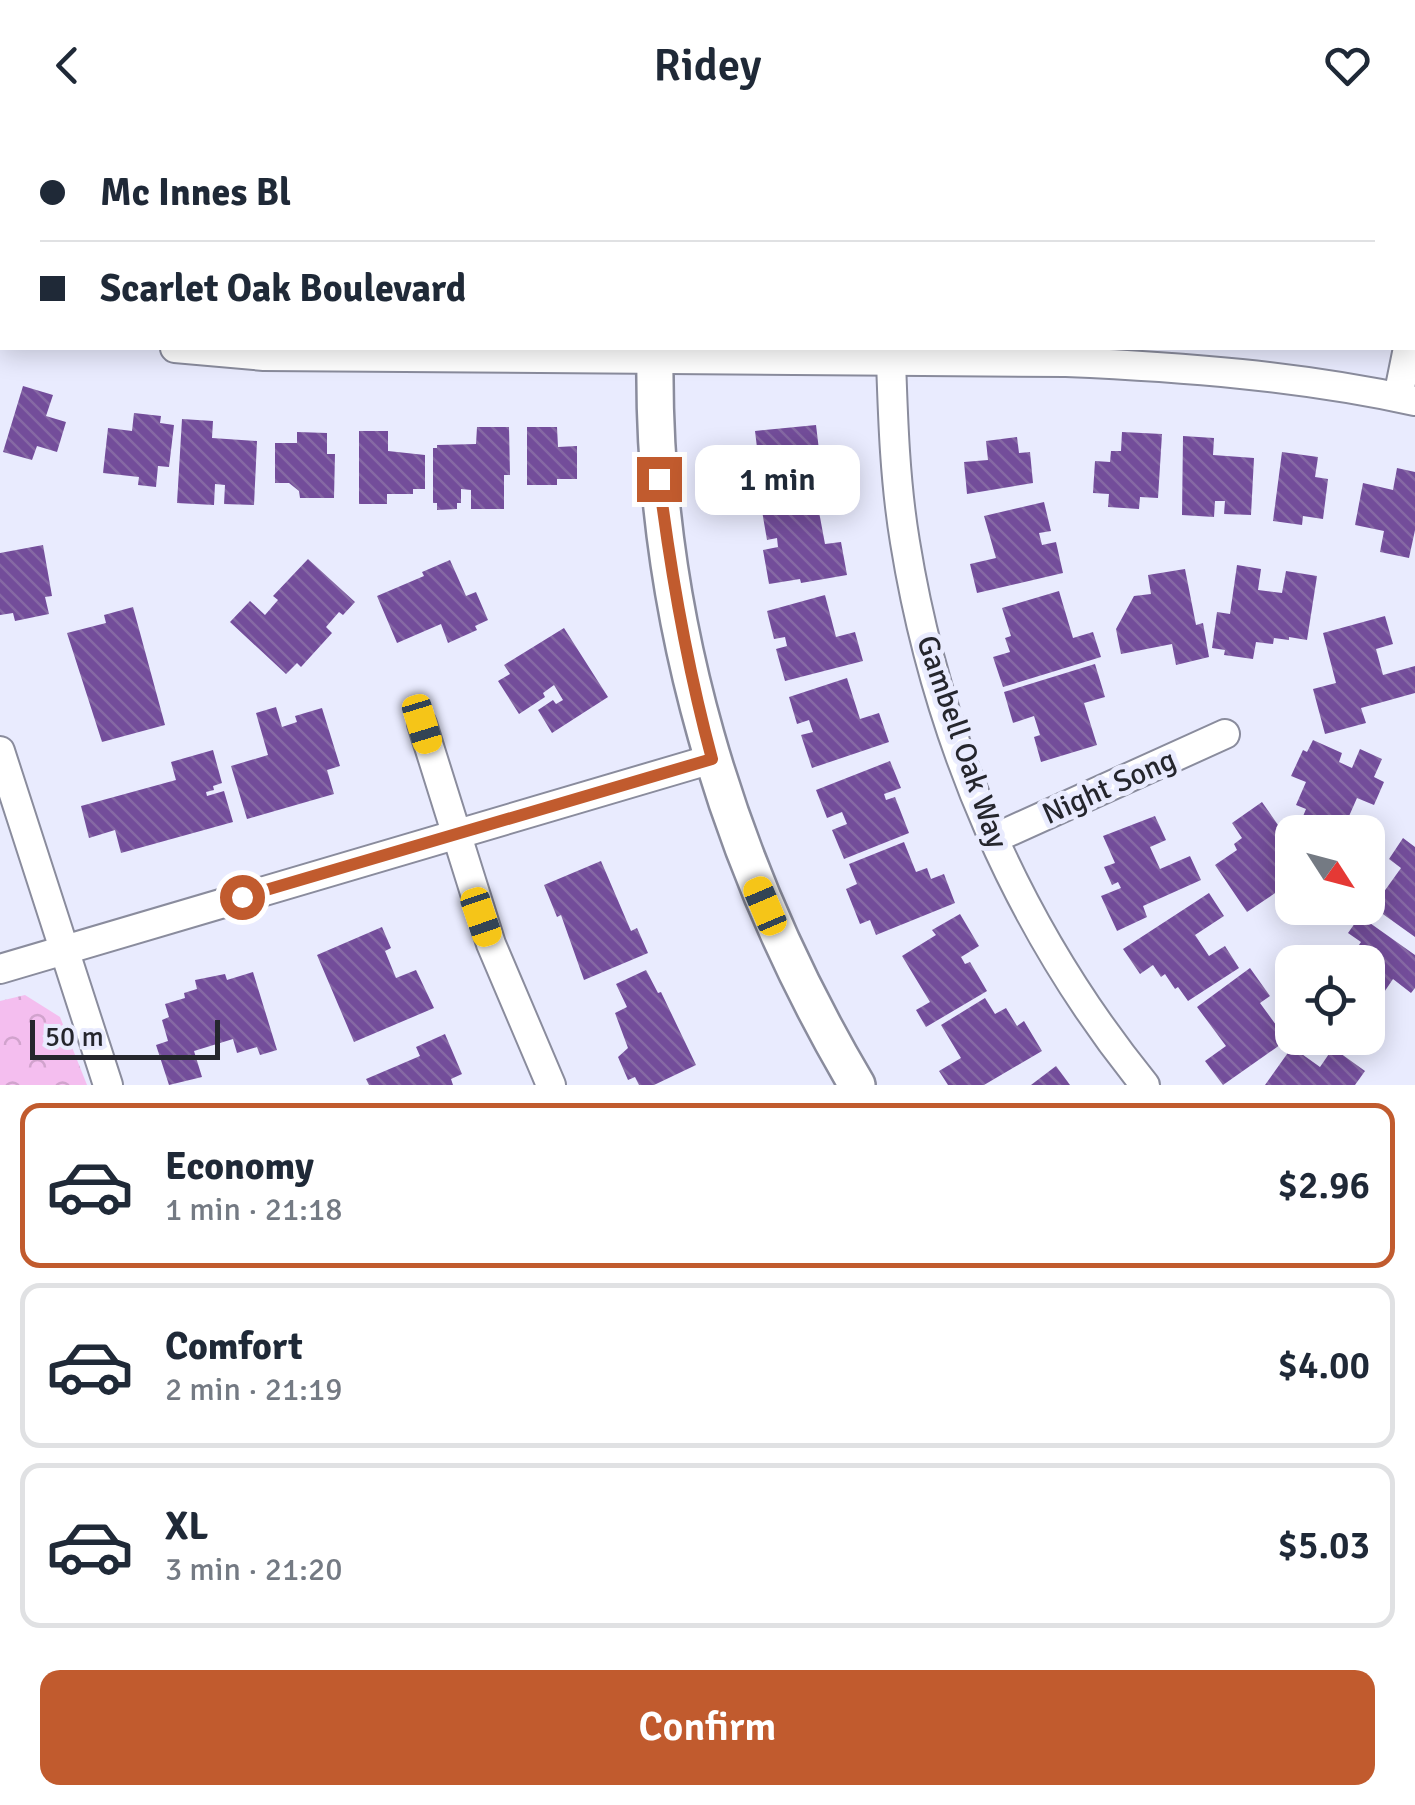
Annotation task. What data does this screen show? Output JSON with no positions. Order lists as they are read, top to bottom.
{
  "streets": {
    "street": ["Gambell Oak Way", "Night Song"]
  },
  "crossings": [
    ["Gambell Oak Way", "Night Song"]
  ],
  "scale_bar": "50 m",
  "north": "bottom right",
  "page": {
    "header": "Ridey",
    "banner": ["Mc Innes Bl", "Scarlet Oak Boulevard"],
    "bubble": "1 min",
    "scale": "50 m",
    "list": [
      {
        "name": "Economy",
        "note": "1 min · 21:18",
        "value": "$2.96"
      },
      {
        "name": "Comfort",
        "note": "2 min · 21:19",
        "value": "$4.00"
      },
      {
        "name": "XL",
        "note": "3 min · 21:20",
        "value": "$5.03"
      }
    ],
    "buttons": "Confirm"
  }
}
